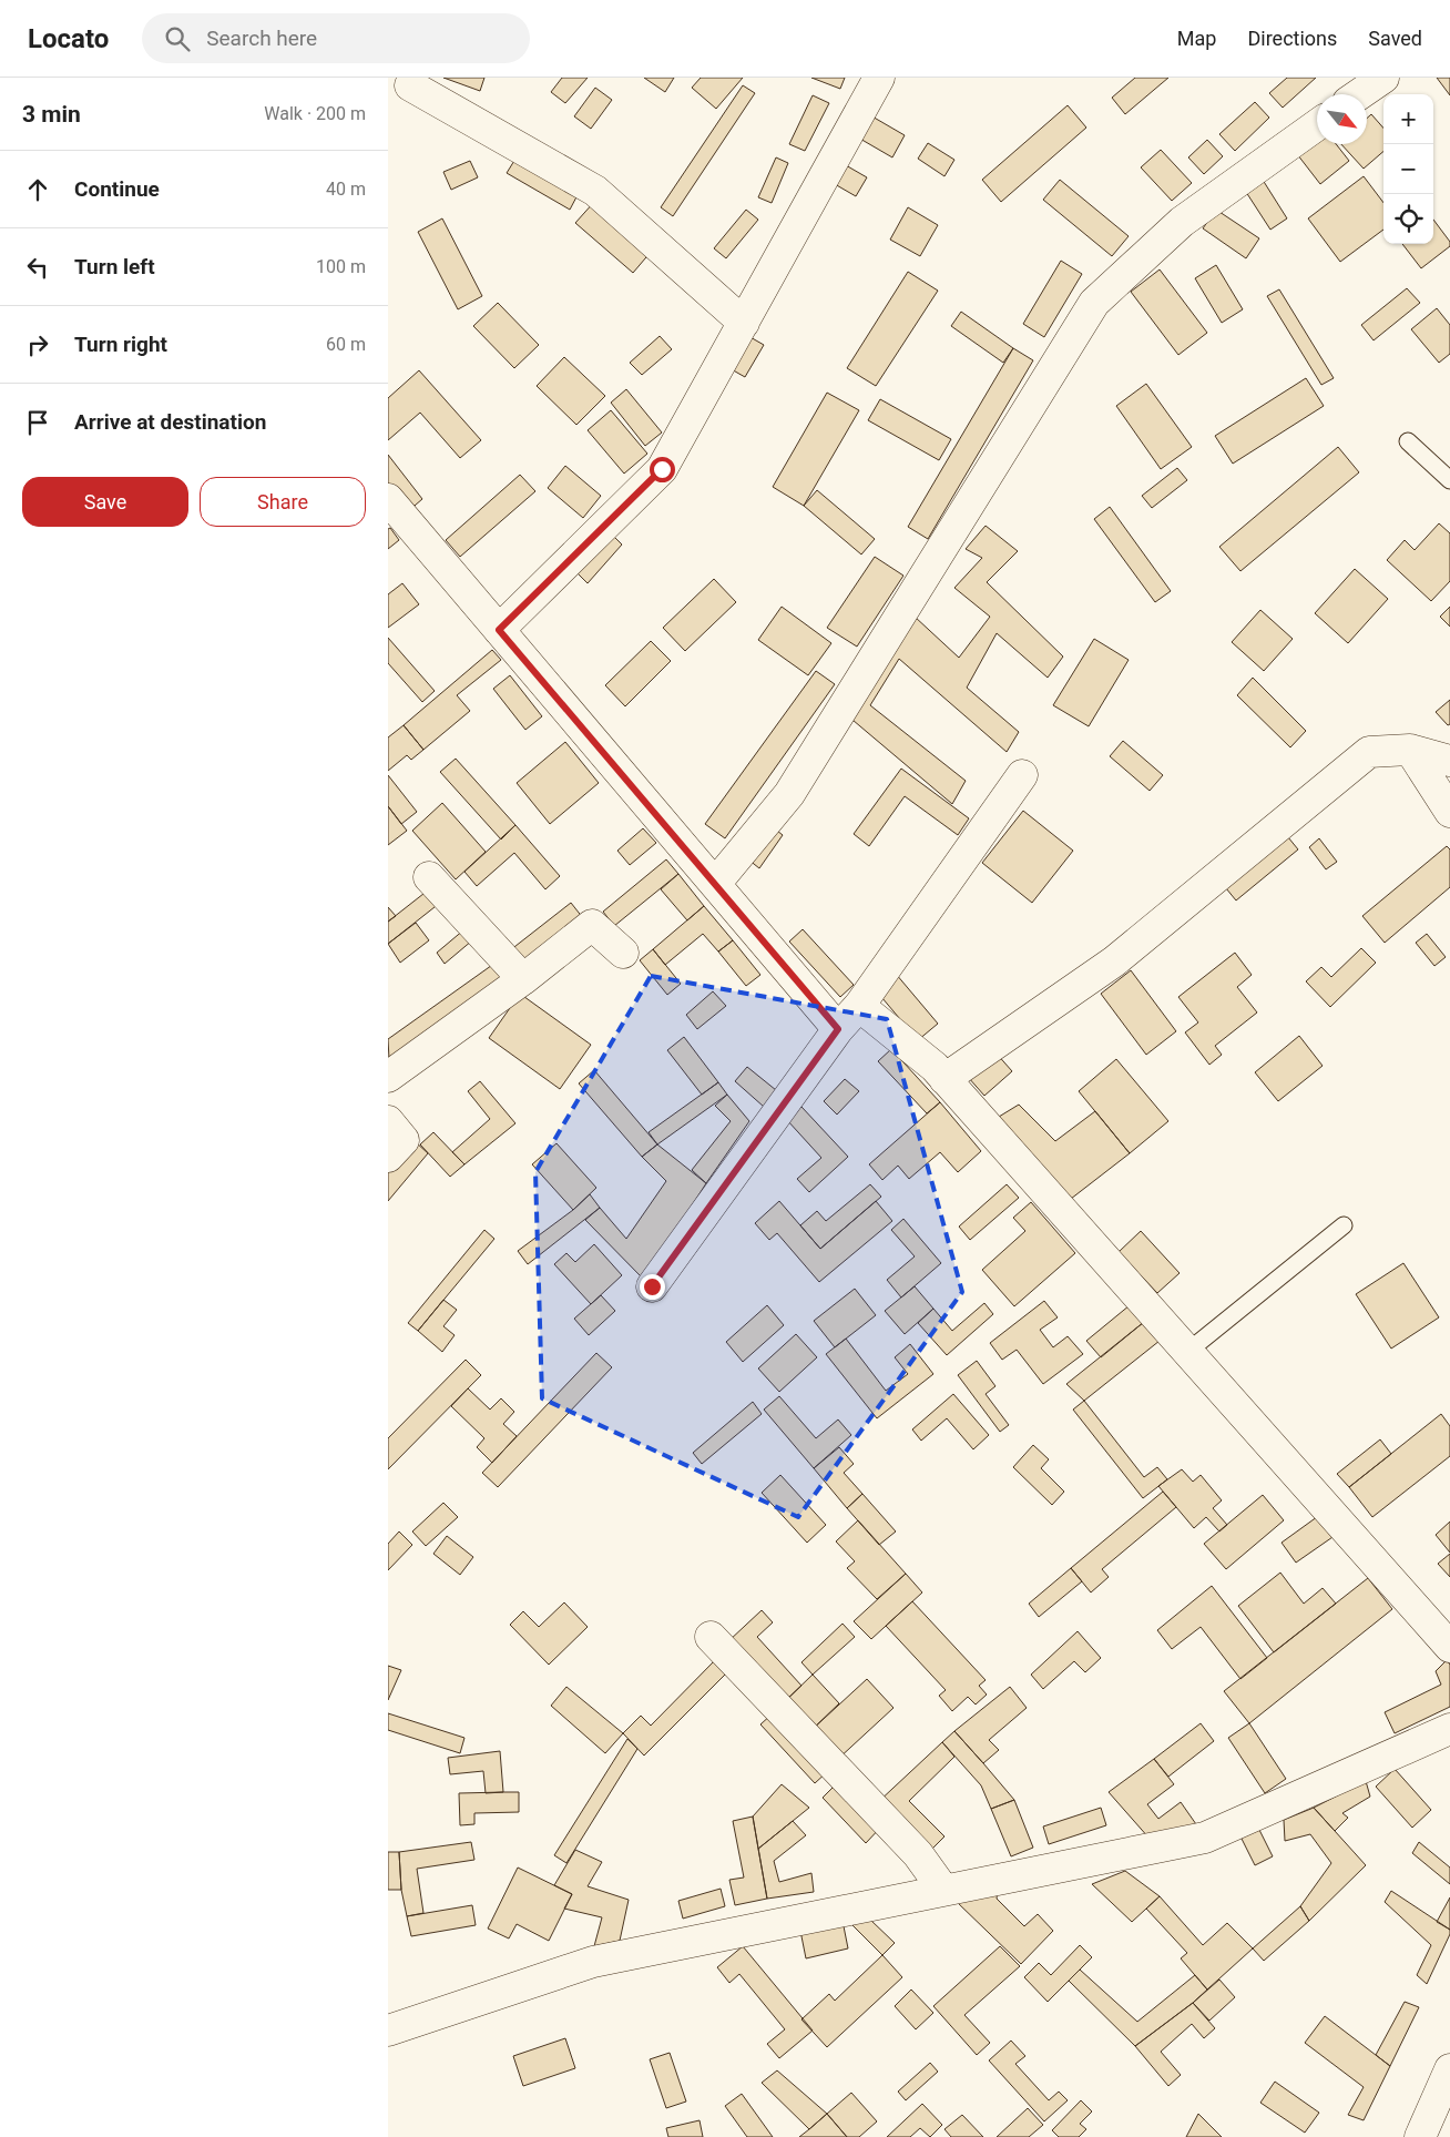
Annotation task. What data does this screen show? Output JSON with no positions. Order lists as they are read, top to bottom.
{
  "north": "bottom right",
  "page": {
    "header": "Locato",
    "search": "Search here",
    "nav": ["Map", "Directions", "Saved"],
    "heading": ["3 min", "Walk · 200 m"],
    "map_buttons": ["+", "−"],
    "list": [
      ["Continue", "40 m"],
      ["Turn left", "100 m"],
      ["Turn right", "60 m"],
      "Arrive at destination"
    ],
    "buttons": ["Save", "Share"]
  }
}
